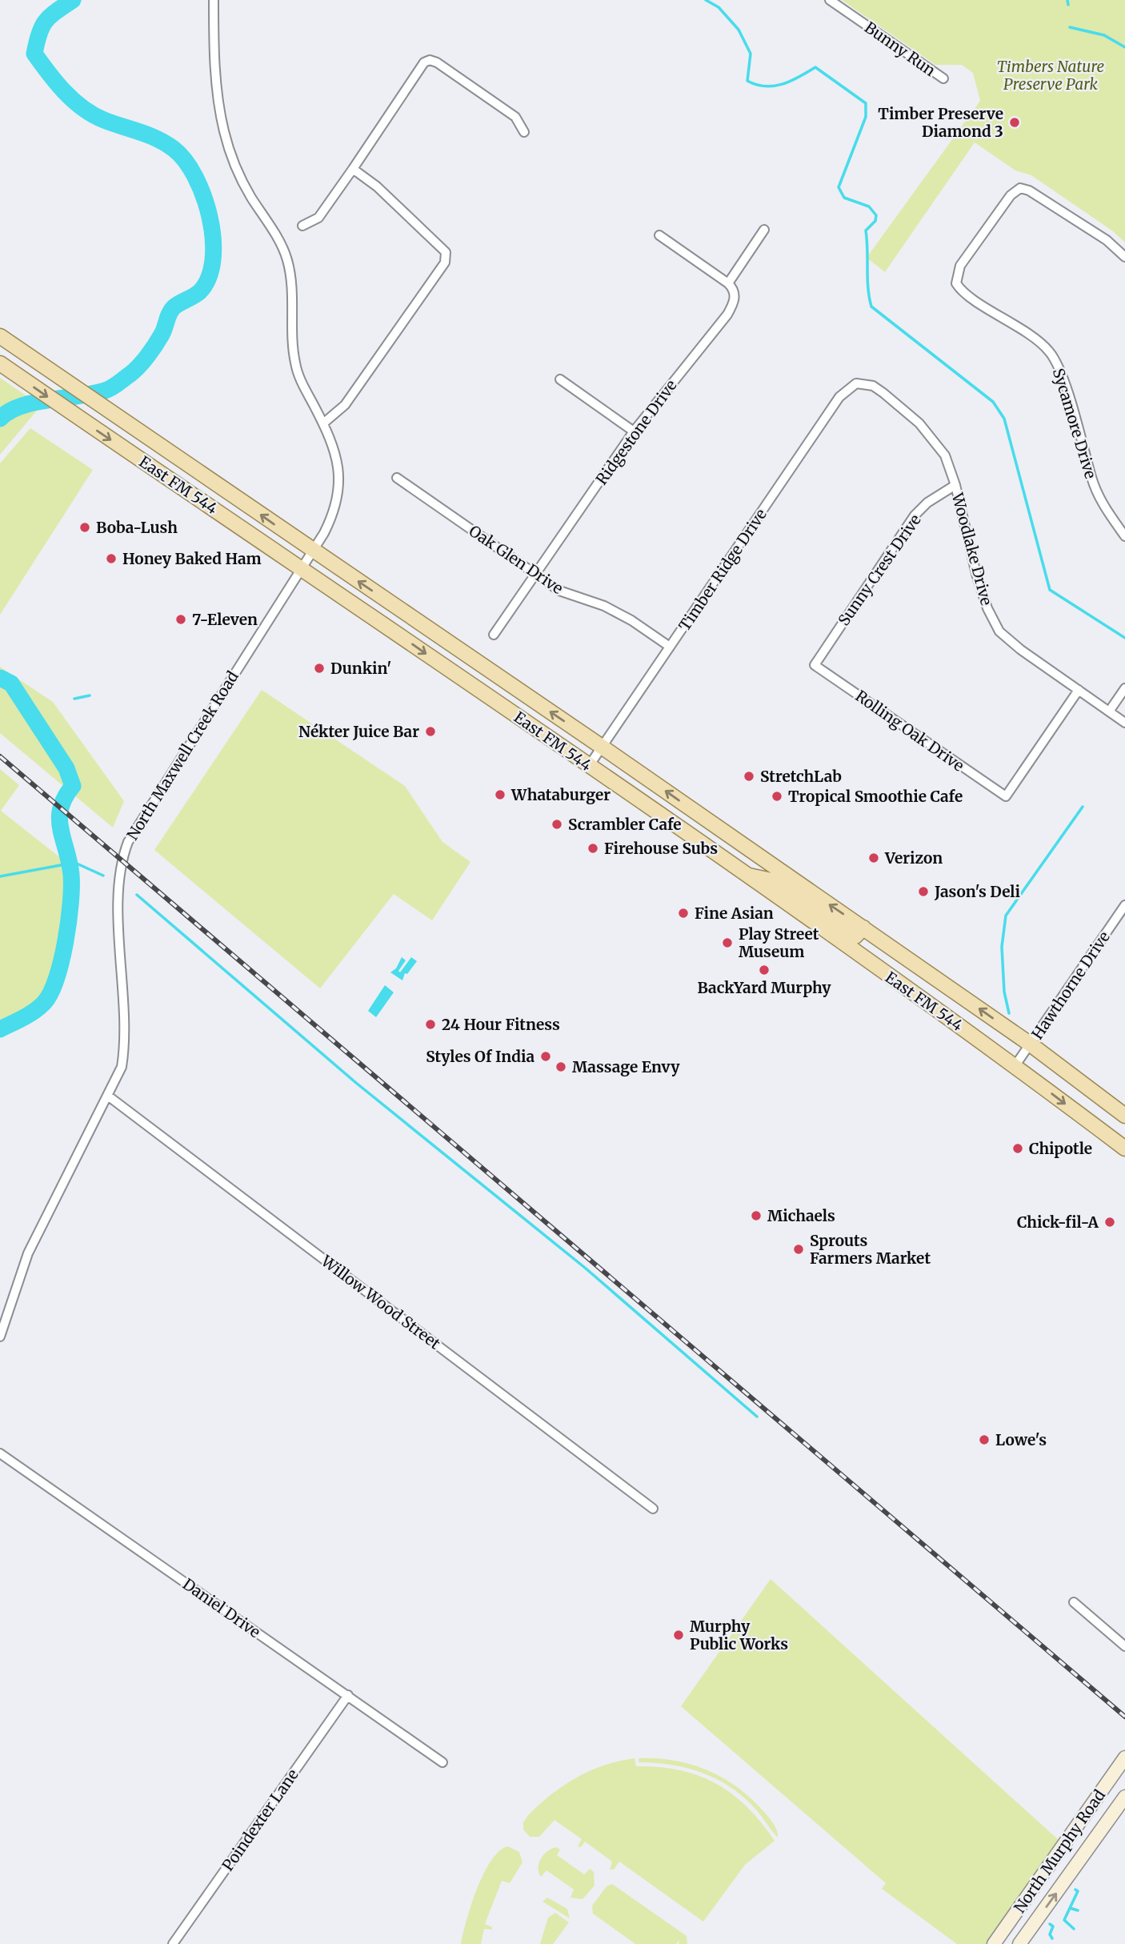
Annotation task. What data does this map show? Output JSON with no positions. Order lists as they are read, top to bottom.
{
  "streets": {
    "main road": ["East FM 544", "North Murphy Road"],
    "street": [
      "Bunny Run",
      "Sycamore Drive",
      "Ridgestone Drive",
      "Woodlake Drive",
      "Oak Glen Drive",
      "Timber Ridge Drive",
      "Sunny Crest Drive",
      "Rolling Oak Drive",
      "North Maxwell Creek Road",
      "Hawthorne Drive",
      "Willow Wood Street",
      "Daniel Drive",
      "Poindexter Lane"
    ]
  },
  "crossings": [
    ["Ridgestone Drive", "Oak Glen Drive"],
    ["East FM 544", "Timber Ridge Drive"],
    ["East FM 544", "North Maxwell Creek Road"],
    ["East FM 544", "Hawthorne Drive"],
    ["Woodlake Drive", "Timber Ridge Drive"],
    ["Woodlake Drive", "Sunny Crest Drive"],
    ["Woodlake Drive", "Rolling Oak Drive"],
    ["Oak Glen Drive", "Timber Ridge Drive"],
    ["Sunny Crest Drive", "Rolling Oak Drive"],
    ["North Maxwell Creek Road", "Willow Wood Street"],
    ["Daniel Drive", "Poindexter Lane"]
  ],
  "parks": ["Timbers Nature Preserve Park"],
  "places": [
    "Timber Preserve Diamond 3",
    "Boba-Lush",
    "Honey Baked Ham",
    "7-Eleven",
    "Dunkin'",
    "Nékter Juice Bar",
    "StretchLab",
    "Whataburger",
    "Tropical Smoothie Cafe",
    "Scrambler Cafe",
    "Firehouse Subs",
    "Verizon",
    "Jason's Deli",
    "Fine Asian",
    "Play Street Museum",
    "BackYard Murphy",
    "24 Hour Fitness",
    "Styles Of India",
    "Massage Envy",
    "Chipotle",
    "Michaels",
    "Chick-fil-A",
    "Sprouts Farmers Market",
    "Lowe's",
    "Murphy Public Works"
  ]
}
